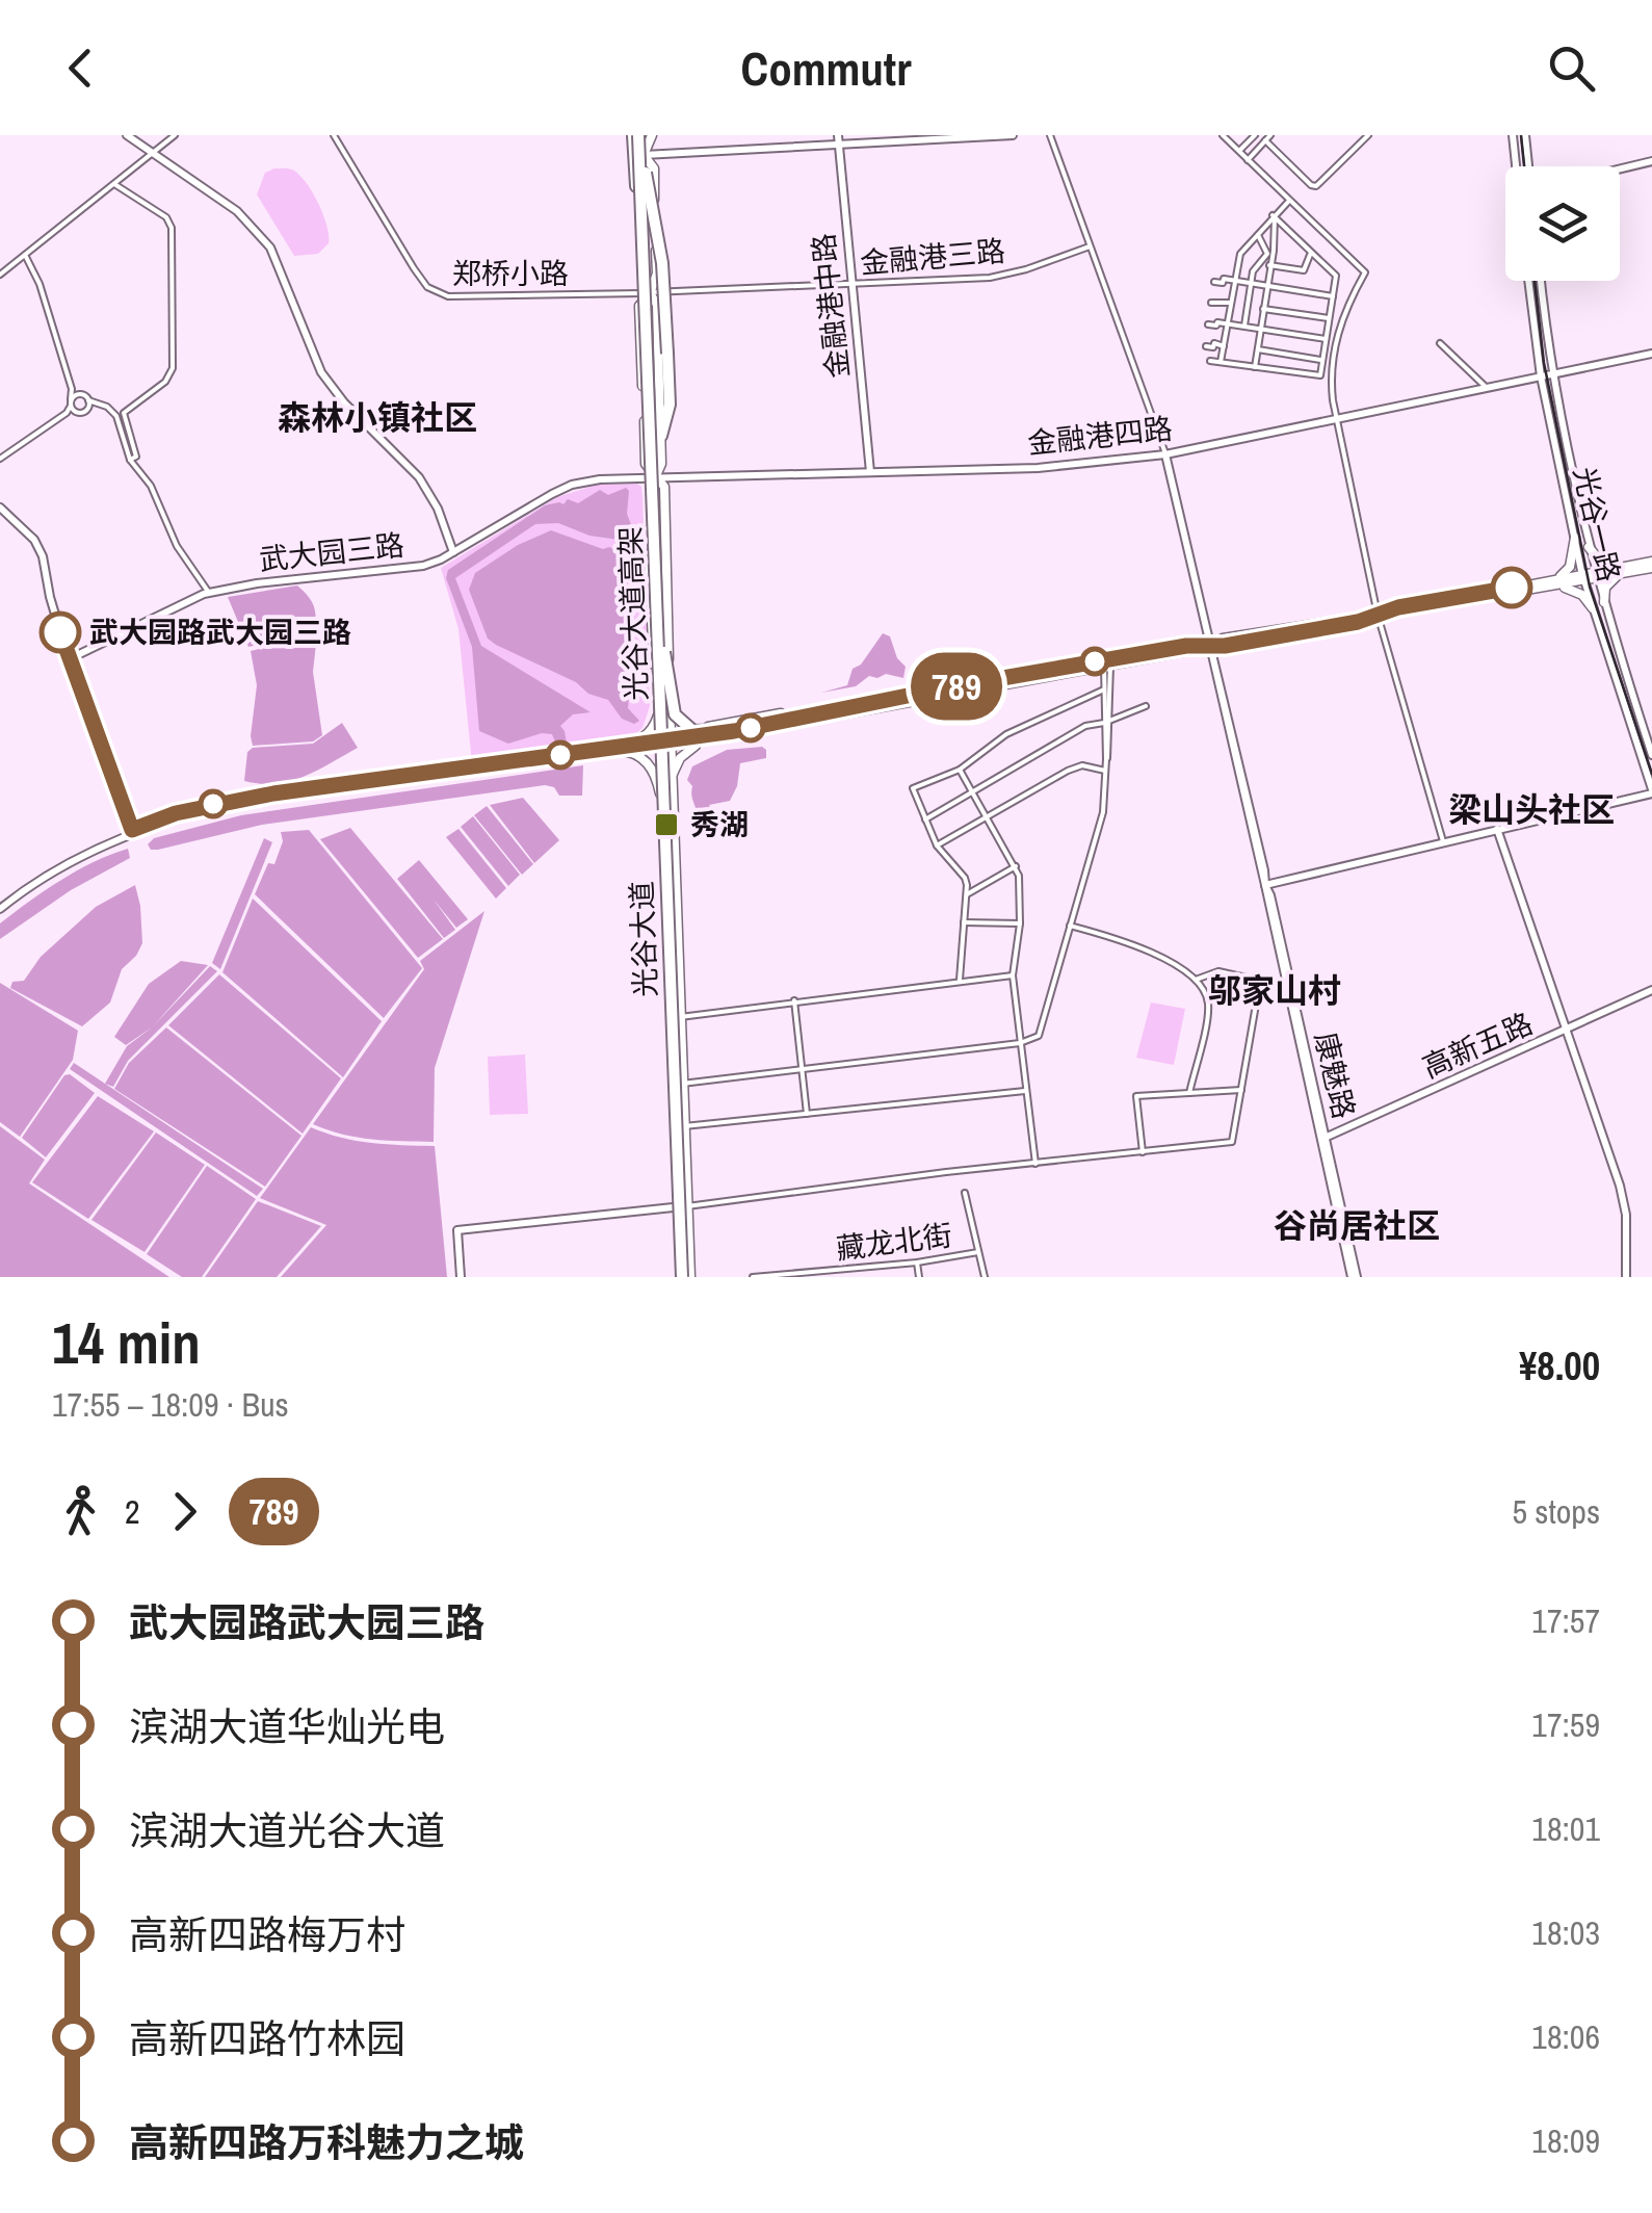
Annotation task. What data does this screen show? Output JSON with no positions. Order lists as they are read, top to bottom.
{
  "streets": {
    "highway": ["光谷大道高架"],
    "main road": ["光谷大道"],
    "street": [
      "金融港三路",
      "郑桥小路",
      "金融港中路",
      "金融港四路",
      "光谷一路",
      "武大园三路",
      "高新五路",
      "康魅路",
      "藏龙北街"
    ]
  },
  "crossings": [
    ["金融港三路", "郑桥小路"],
    ["金融港三路", "金融港中路"],
    ["金融港三路", "光谷大道"],
    ["郑桥小路", "光谷大道"],
    ["金融港中路", "金融港四路"],
    ["金融港四路", "光谷一路"],
    ["金融港四路", "武大园三路"],
    ["金融港四路", "光谷大道"],
    ["金融港四路", "康魅路"],
    ["武大园三路", "光谷大道"],
    ["光谷大道高架", "光谷大道"],
    ["高新五路", "康魅路"]
  ],
  "districts": [
    "森林小镇社区",
    "梁山头社区",
    "邬家山村",
    "谷尚居社区"
  ],
  "places": {
    "other": ["武大园路武大园三路"],
    "transit": ["秀湖"]
  },
  "lines": ["bus line 789"],
  "page": {
    "header": "Commutr",
    "on_map": "789",
    "heading": ["14 min", "17:55 – 18:09 · Bus", "¥8.00"],
    "legs": ["2", "789", "5 stops"],
    "list": [
      {
        "name": "武大园路武大园三路",
        "value": "17:57"
      },
      {
        "name": "滨湖大道华灿光电",
        "value": "17:59"
      },
      {
        "name": "滨湖大道光谷大道",
        "value": "18:01"
      },
      {
        "name": "高新四路梅万村",
        "value": "18:03"
      },
      {
        "name": "高新四路竹林园",
        "value": "18:06"
      },
      {
        "name": "高新四路万科魅力之城",
        "value": "18:09"
      }
    ]
  }
}
